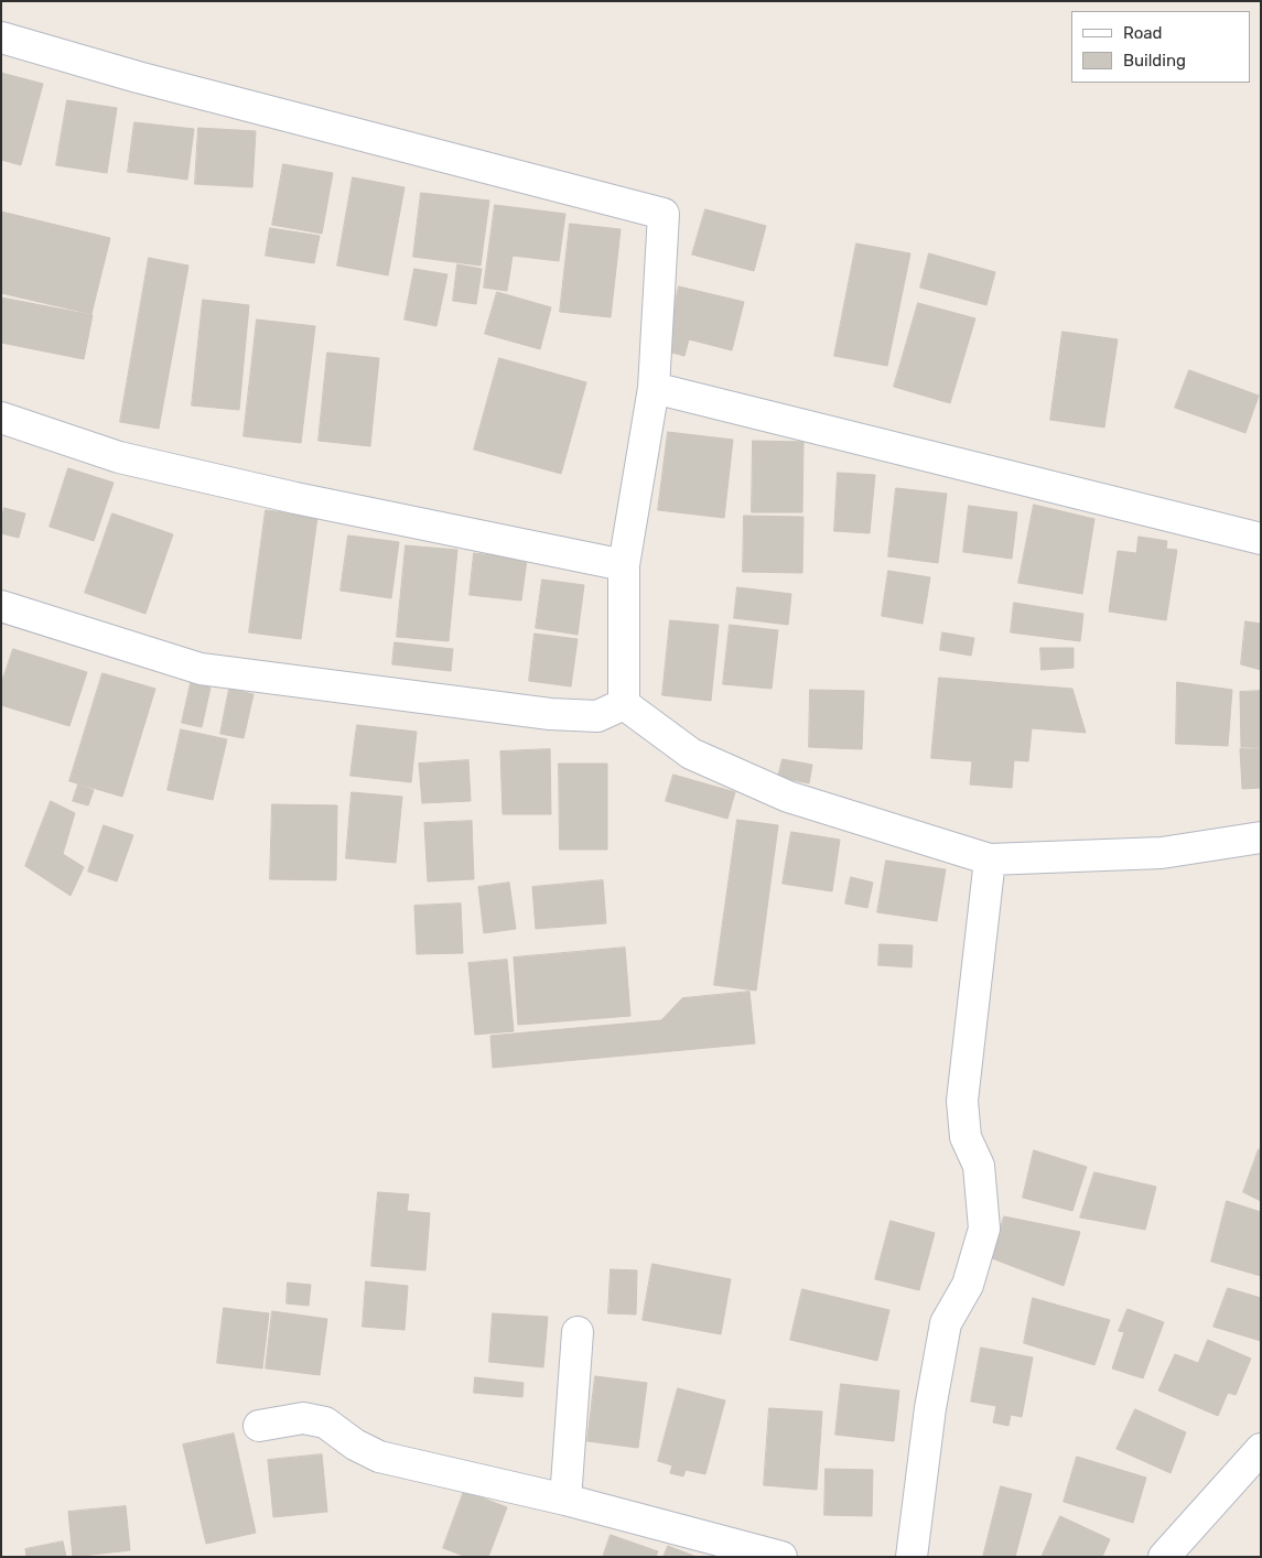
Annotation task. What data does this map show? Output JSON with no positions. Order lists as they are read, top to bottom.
{
  "legend": ["Road", "Building"]
}
